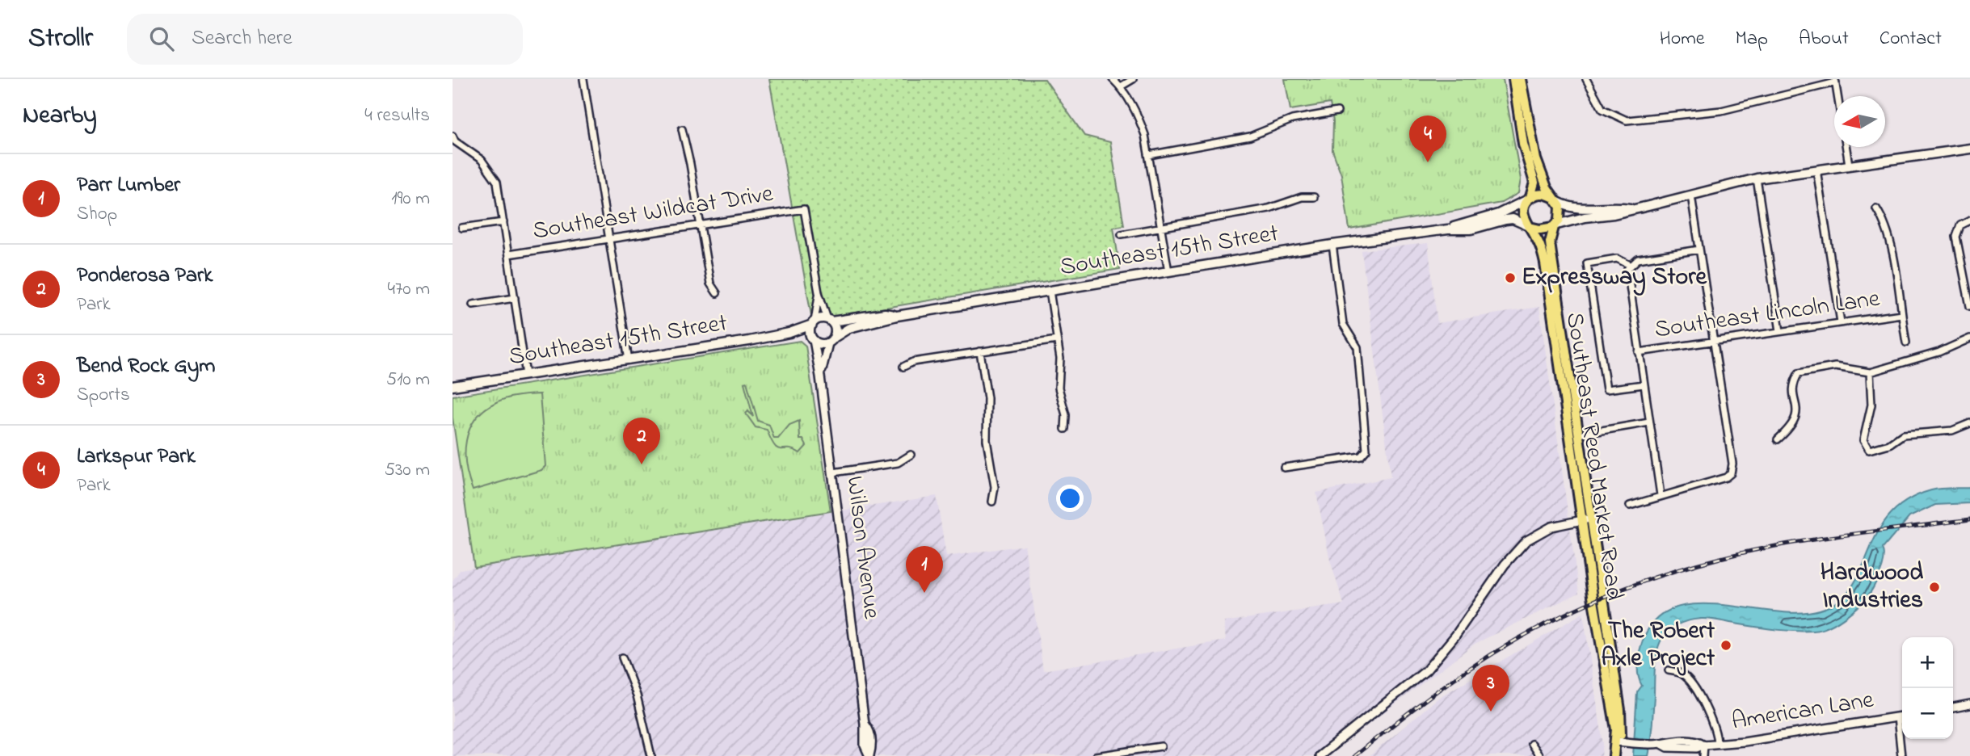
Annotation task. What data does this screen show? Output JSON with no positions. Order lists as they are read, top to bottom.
{
  "streets": {
    "main road": ["Southeast 15th Street", "Southeast Reed Market Road"],
    "street": [
      "Southeast Wildcat Drive",
      "Southeast Lincoln Lane",
      "Wilson Avenue",
      "American Lane"
    ]
  },
  "crossings": [
    ["Southeast 15th Street", "Southeast Reed Market Road"],
    ["Southeast 15th Street", "Wilson Avenue"],
    ["Southeast Reed Market Road", "American Lane"]
  ],
  "places": ["Expressway Store", "Hardwood Industries", "The Robert Axle Project"],
  "north": "left",
  "page": {
    "header": "Strollr",
    "search": "Search here",
    "nav": [
      "Home",
      "Map",
      "About",
      "Contact"
    ],
    "heading": ["Nearby", "4 results"],
    "pins": [
      "4",
      "2",
      "1",
      "3"
    ],
    "list": [
      {
        "mark": "1",
        "name": "Parr Lumber",
        "note": "Shop",
        "value": "190 m"
      },
      {
        "mark": "2",
        "name": "Ponderosa Park",
        "note": "Park",
        "value": "470 m"
      },
      {
        "mark": "3",
        "name": "Bend Rock Gym",
        "note": "Sports",
        "value": "510 m"
      },
      {
        "mark": "4",
        "name": "Larkspur Park",
        "note": "Park",
        "value": "530 m"
      }
    ],
    "map_buttons": ["+", "−"]
  }
}
